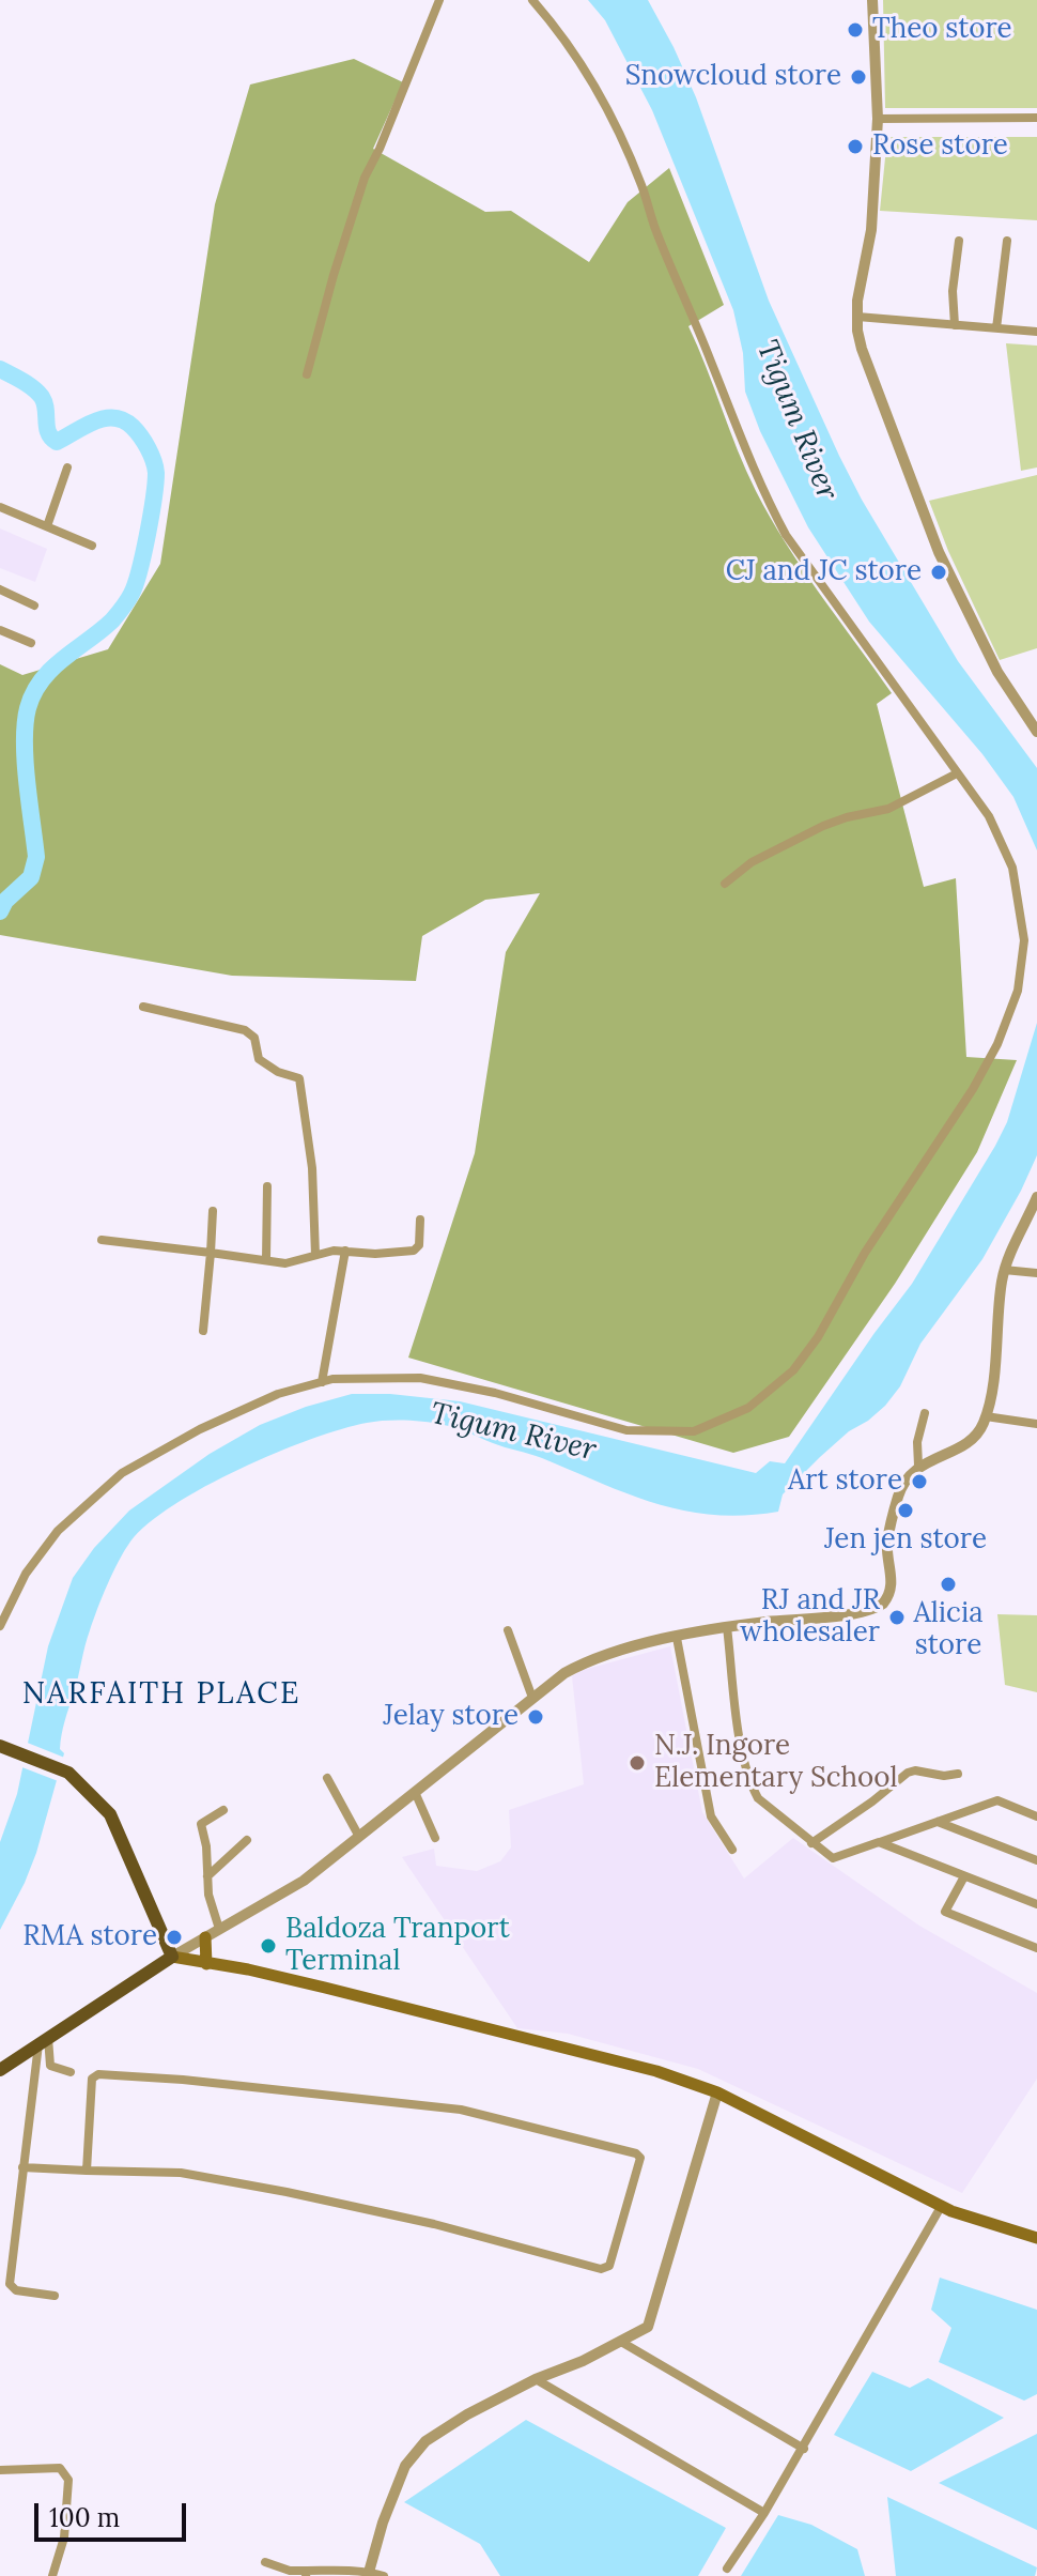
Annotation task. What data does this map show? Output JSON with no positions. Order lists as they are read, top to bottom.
{
  "districts": ["NARFAITH PLACE"],
  "water": ["Tigum River"],
  "places": [
    "Theo store",
    "Snowcloud store",
    "Rose store",
    "CJ and JC store",
    "Art store",
    "Jen jen store",
    "Alicia store",
    "RJ and JR wholesaler",
    "Jelay store",
    "N.J. Ingore Elementary School",
    "RMA store",
    "Baldoza Tranport Terminal"
  ],
  "scale_bar": "100 m"
}
